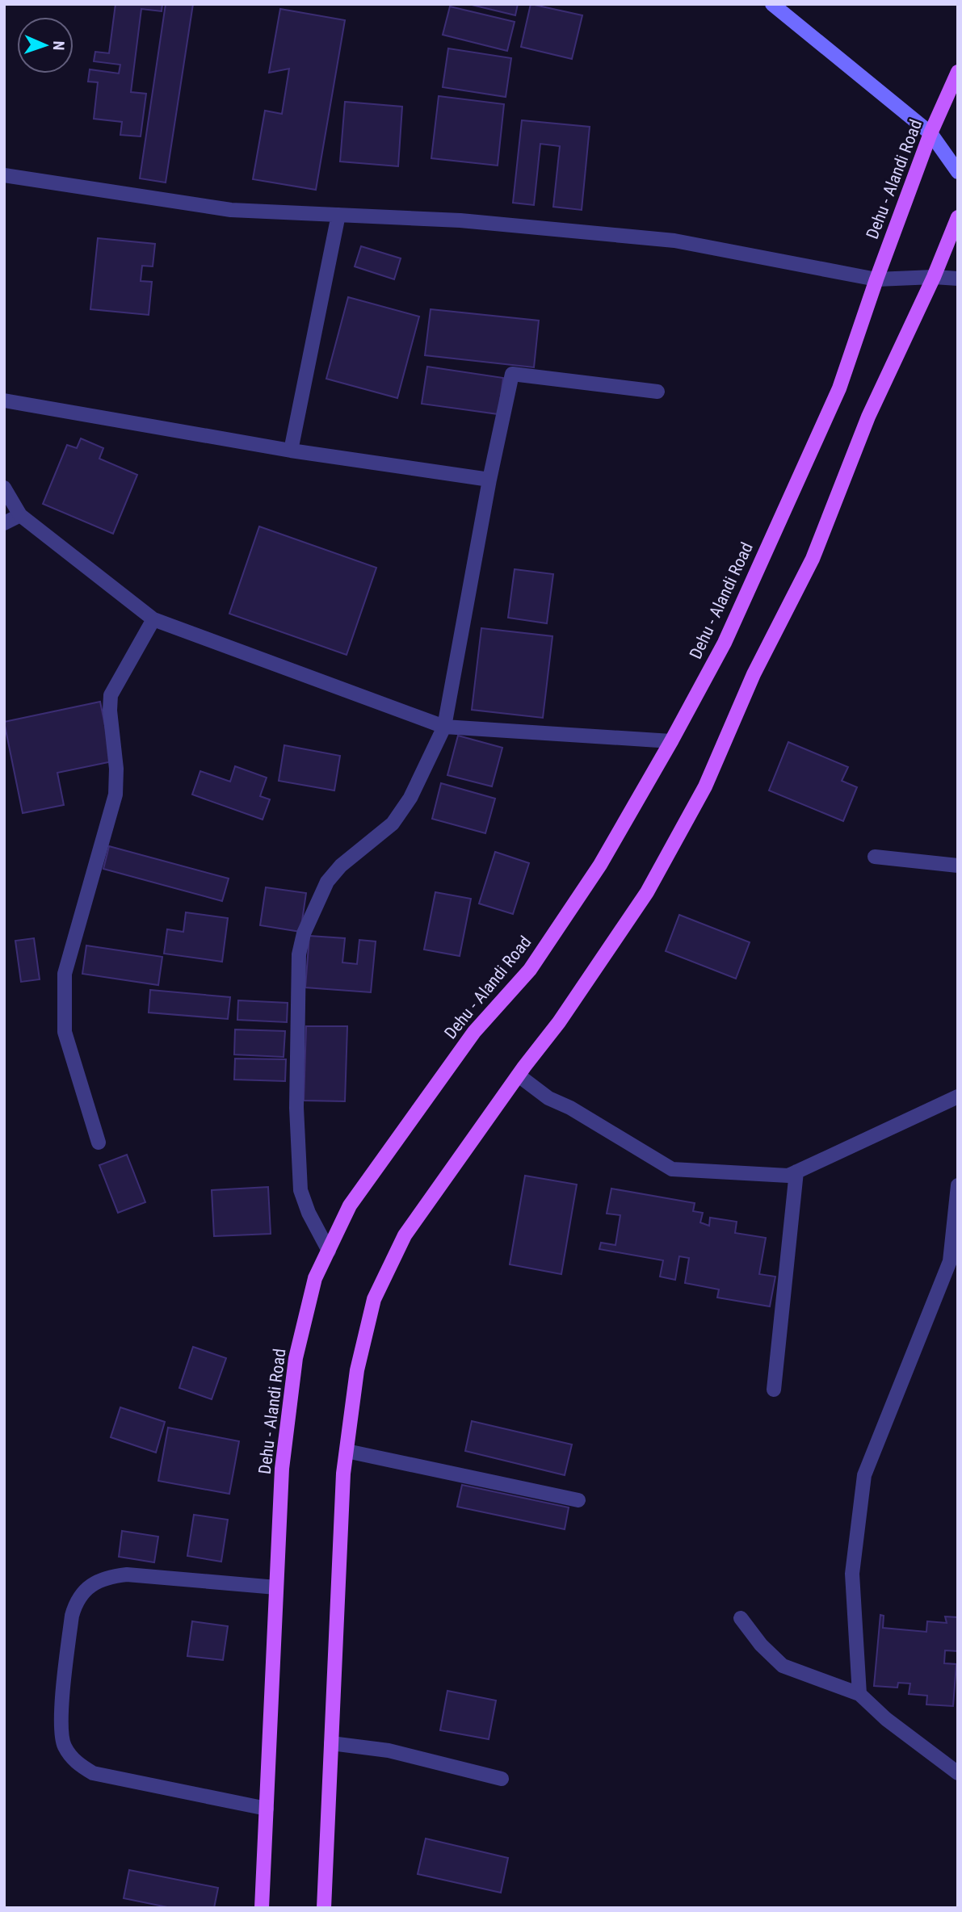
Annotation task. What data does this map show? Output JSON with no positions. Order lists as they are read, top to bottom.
{
  "streets": {
    "main road": ["Dehu - Alandi Road"]
  },
  "north": "right"
}
